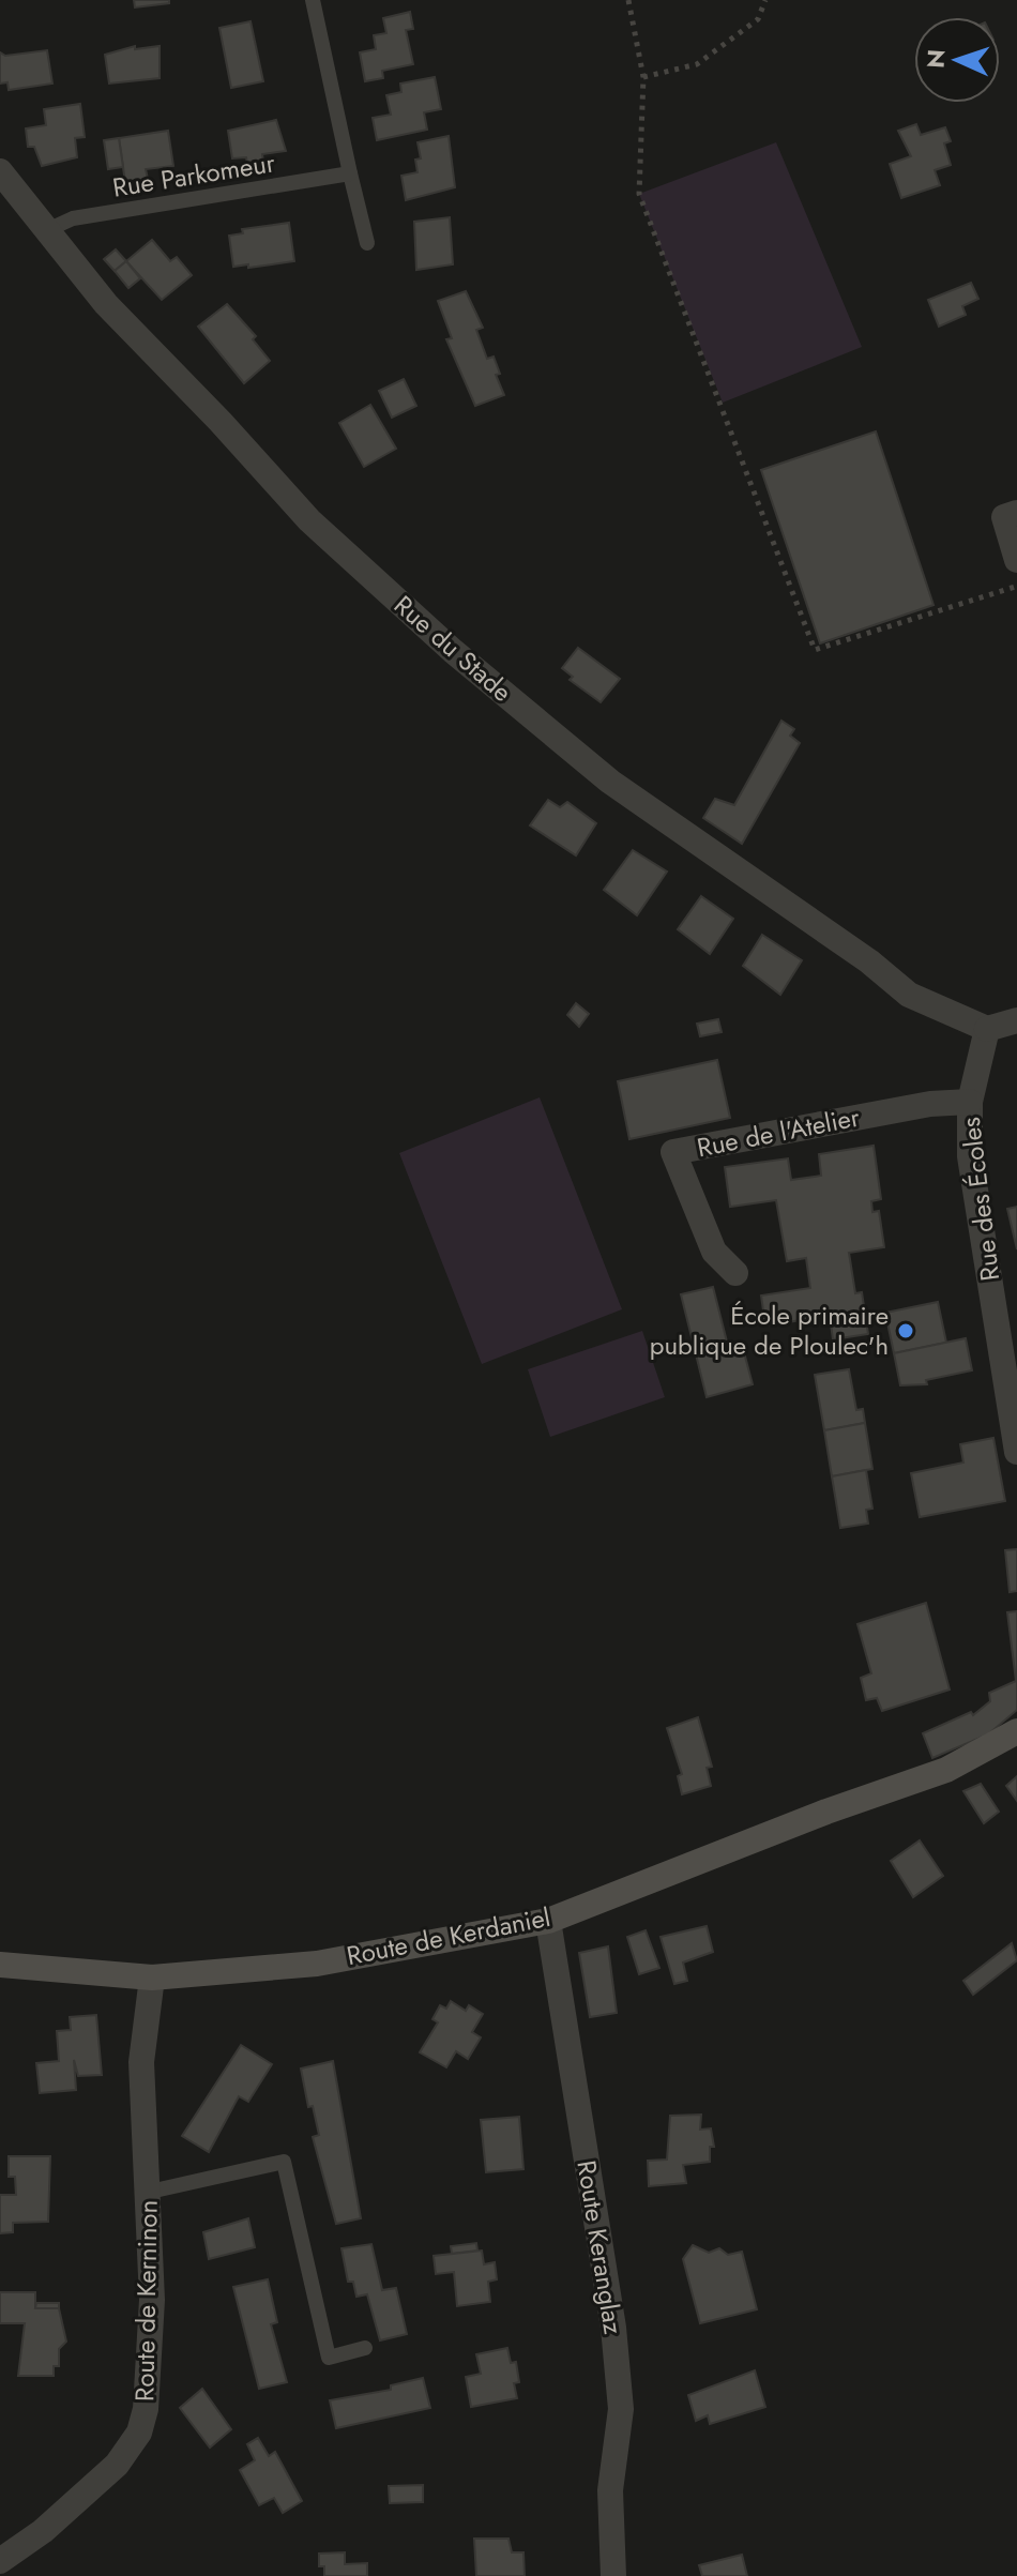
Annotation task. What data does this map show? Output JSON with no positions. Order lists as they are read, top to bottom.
{
  "streets": {
    "street": [
      "Rue du Stade",
      "Rue de l'Atelier",
      "Rue des Écoles",
      "Route de Kerdaniel",
      "Route Keranglaz",
      "Route de Kerninon"
    ],
    "lane": ["Rue Parkomeur"]
  },
  "crossings": [
    ["Rue Parkomeur", "Rue du Stade"],
    ["Rue du Stade", "Rue des Écoles"],
    ["Rue de l'Atelier", "Rue des Écoles"],
    ["Route de Kerdaniel", "Route Keranglaz"],
    ["Route de Kerdaniel", "Route de Kerninon"]
  ],
  "places": ["École primaire publique de Ploulec'h"],
  "north": "left"
}
